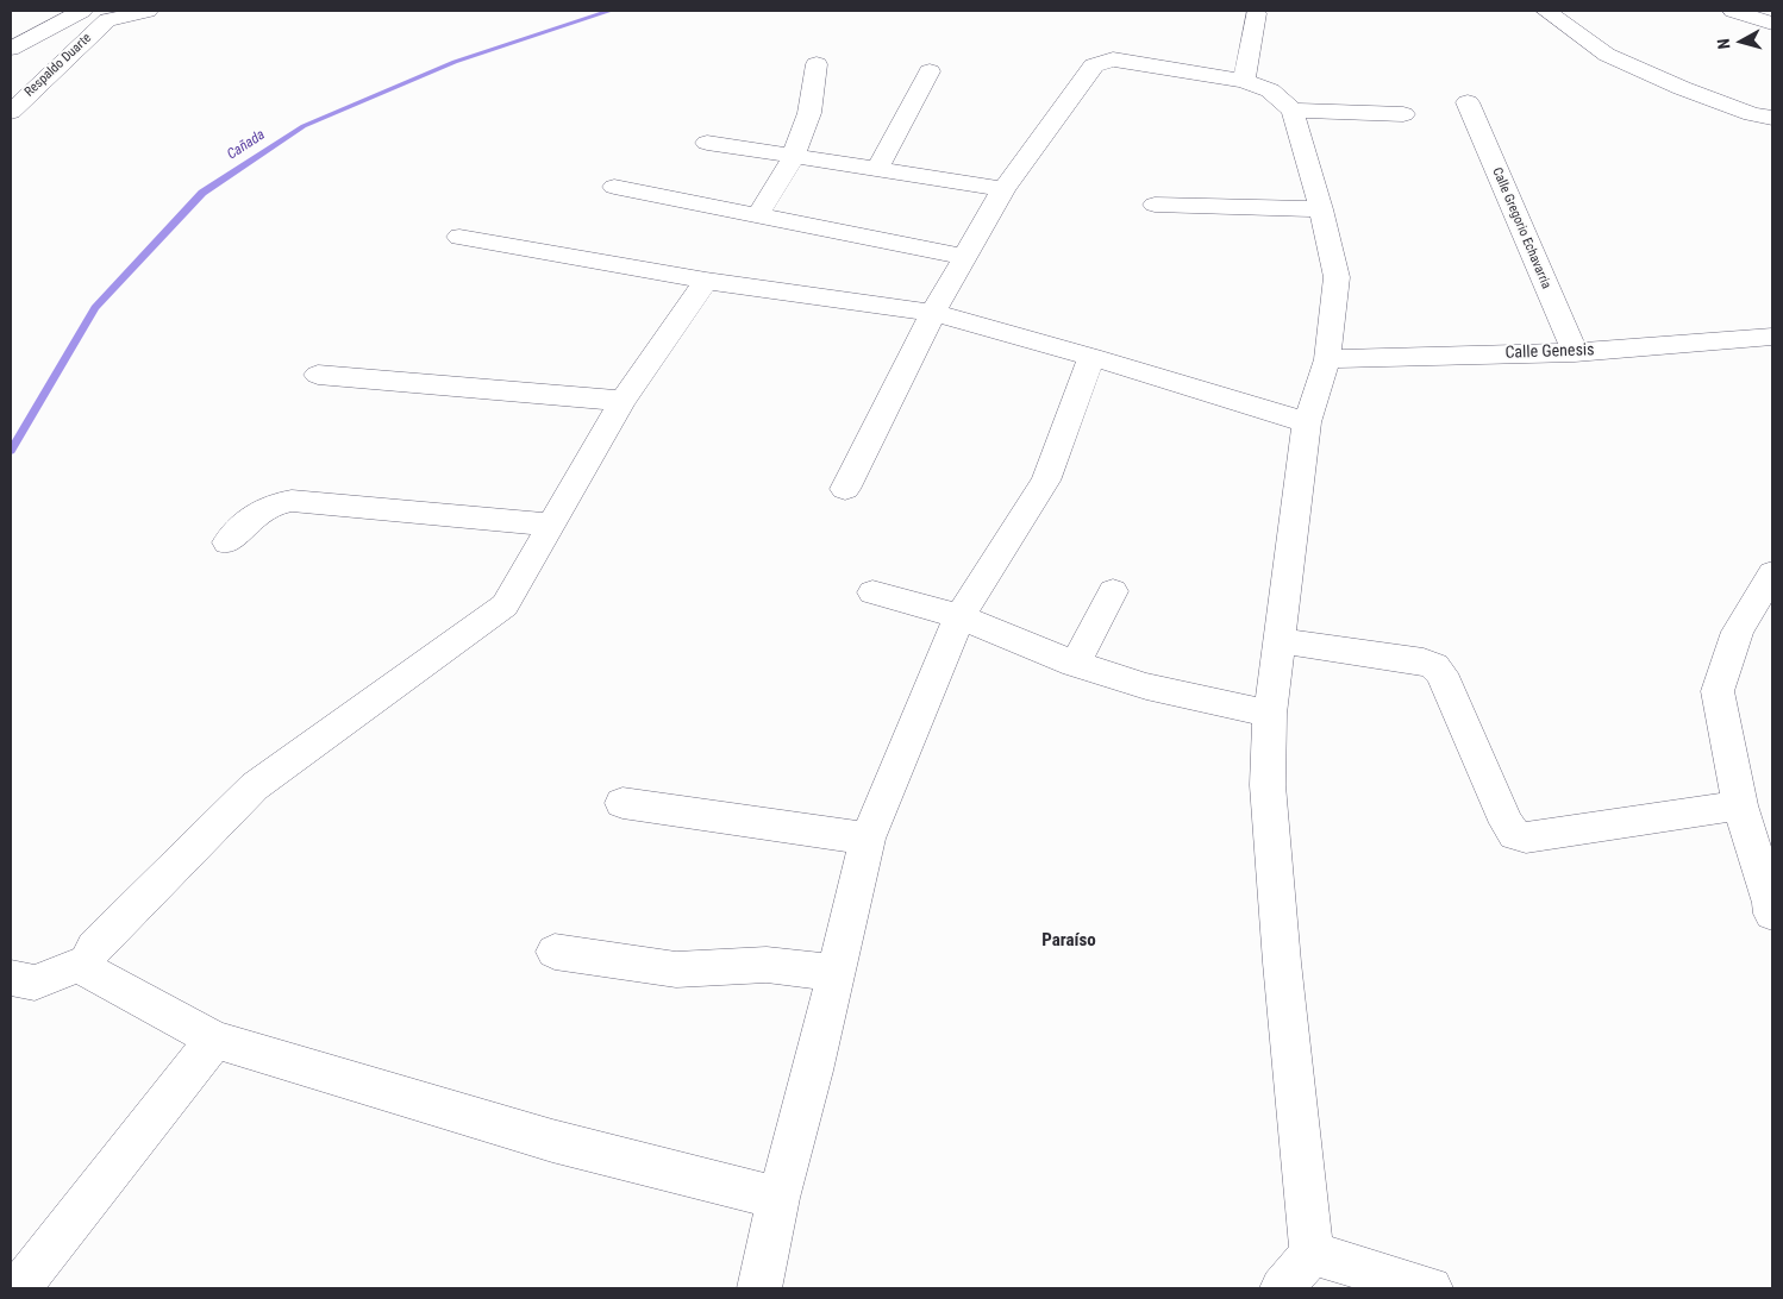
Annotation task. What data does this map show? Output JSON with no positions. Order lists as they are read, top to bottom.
{
  "streets": {
    "street": ["Respaldo Duarte", "Calle Gregorio Echavarria", "Calle Genesis"]
  },
  "crossings": [
    ["Calle Gregorio Echavarria", "Calle Genesis"]
  ],
  "districts": ["Paraíso"],
  "water": ["Cañada"],
  "north": "left"
}
